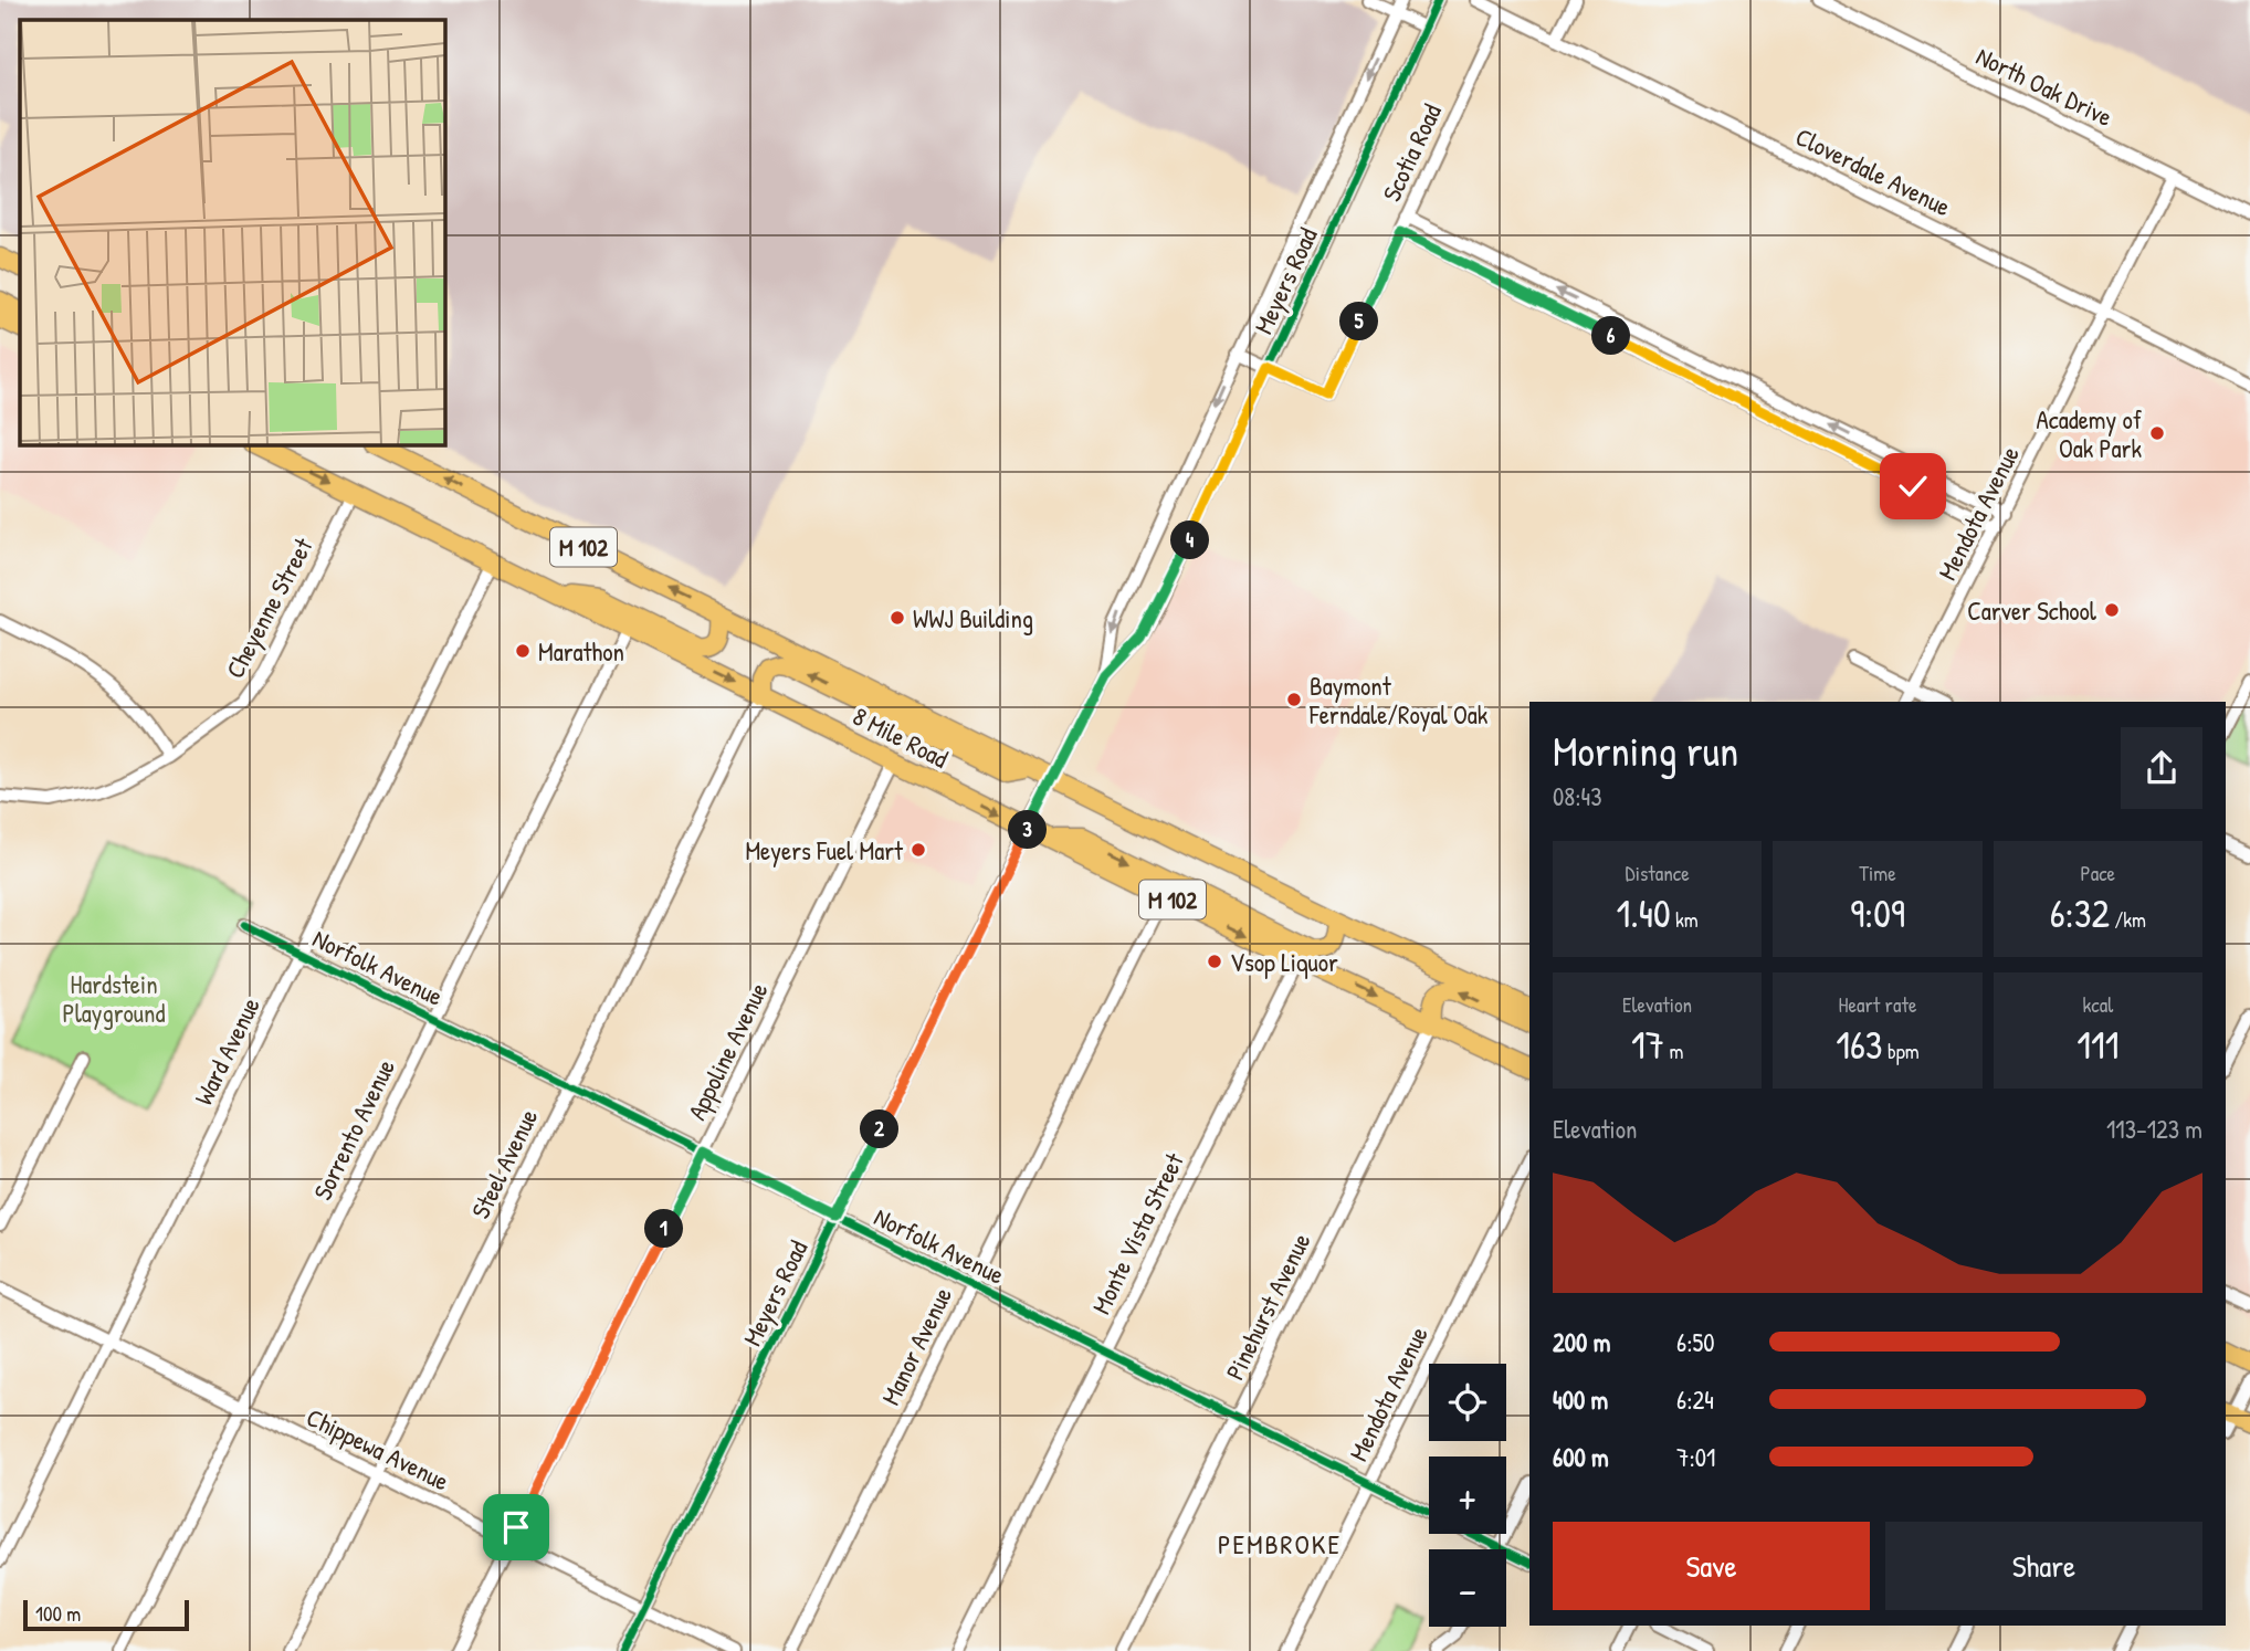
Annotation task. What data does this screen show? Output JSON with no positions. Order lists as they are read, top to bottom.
{
  "streets": {
    "highway": ["M 102", "8 Mile Road"],
    "street": [
      "North Oak Drive",
      "Scotia Road",
      "Cloverdale Avenue",
      "Meyers Road",
      "Mendota Avenue",
      "Cheyenne Street",
      "Norfolk Avenue",
      "Ward Avenue",
      "Appoline Avenue",
      "Sorrento Avenue",
      "Steel Avenue",
      "Monte Vista Street",
      "Pinehurst Avenue",
      "Manor Avenue",
      "Chippewa Avenue"
    ]
  },
  "crossings": [
    ["North Oak Drive", "Mendota Avenue"],
    ["Scotia Road", "Cloverdale Avenue"],
    ["Scotia Road", "Meyers Road"],
    ["Cloverdale Avenue", "Mendota Avenue"],
    ["Meyers Road", "8 Mile Road"],
    ["Meyers Road", "Norfolk Avenue"],
    ["Meyers Road", "Chippewa Avenue"],
    ["Mendota Avenue", "Norfolk Avenue"],
    ["Cheyenne Street", "8 Mile Road"],
    ["8 Mile Road", "Ward Avenue"],
    ["8 Mile Road", "Appoline Avenue"],
    ["8 Mile Road", "Sorrento Avenue"],
    ["8 Mile Road", "Steel Avenue"],
    ["8 Mile Road", "Monte Vista Street"],
    ["8 Mile Road", "Pinehurst Avenue"],
    ["8 Mile Road", "Manor Avenue"],
    ["Norfolk Avenue", "Ward Avenue"],
    ["Norfolk Avenue", "Appoline Avenue"],
    ["Norfolk Avenue", "Sorrento Avenue"],
    ["Norfolk Avenue", "Steel Avenue"],
    ["Norfolk Avenue", "Monte Vista Street"],
    ["Norfolk Avenue", "Pinehurst Avenue"],
    ["Norfolk Avenue", "Manor Avenue"],
    ["Ward Avenue", "Chippewa Avenue"],
    ["Appoline Avenue", "Chippewa Avenue"],
    ["Sorrento Avenue", "Chippewa Avenue"],
    ["Steel Avenue", "Chippewa Avenue"]
  ],
  "districts": ["PEMBROKE"],
  "parks": ["Hardstein Playground"],
  "places": [
    "Academy of Oak Park",
    "Carver School",
    "WWJ Building",
    "Marathon",
    "Baymont Ferndale/Royal Oak",
    "Meyers Fuel Mart",
    "Vsop Liquor"
  ],
  "scale_bar": "100 m",
  "page": {
    "pins": [
      "5",
      "6",
      "4",
      "3",
      "2",
      "1"
    ],
    "heading": ["Morning run", "08:43"],
    "stats": [
      ["Distance", "1.40 km"],
      ["Time", "9:09"],
      ["Pace", "6:32 /km"],
      ["Elevation", "17 m"],
      ["Heart rate", "163 bpm"],
      ["kcal", "111"]
    ],
    "chart": ["Elevation", "113–123 m"],
    "list": [
      {
        "name": "200 m",
        "note": "6:50"
      },
      {
        "name": "400 m",
        "note": "6:24"
      },
      {
        "name": "600 m",
        "note": "7:01"
      }
    ],
    "map_buttons": ["+", "−"],
    "buttons": ["Save", "Share"],
    "scale": "100 m"
  }
}
